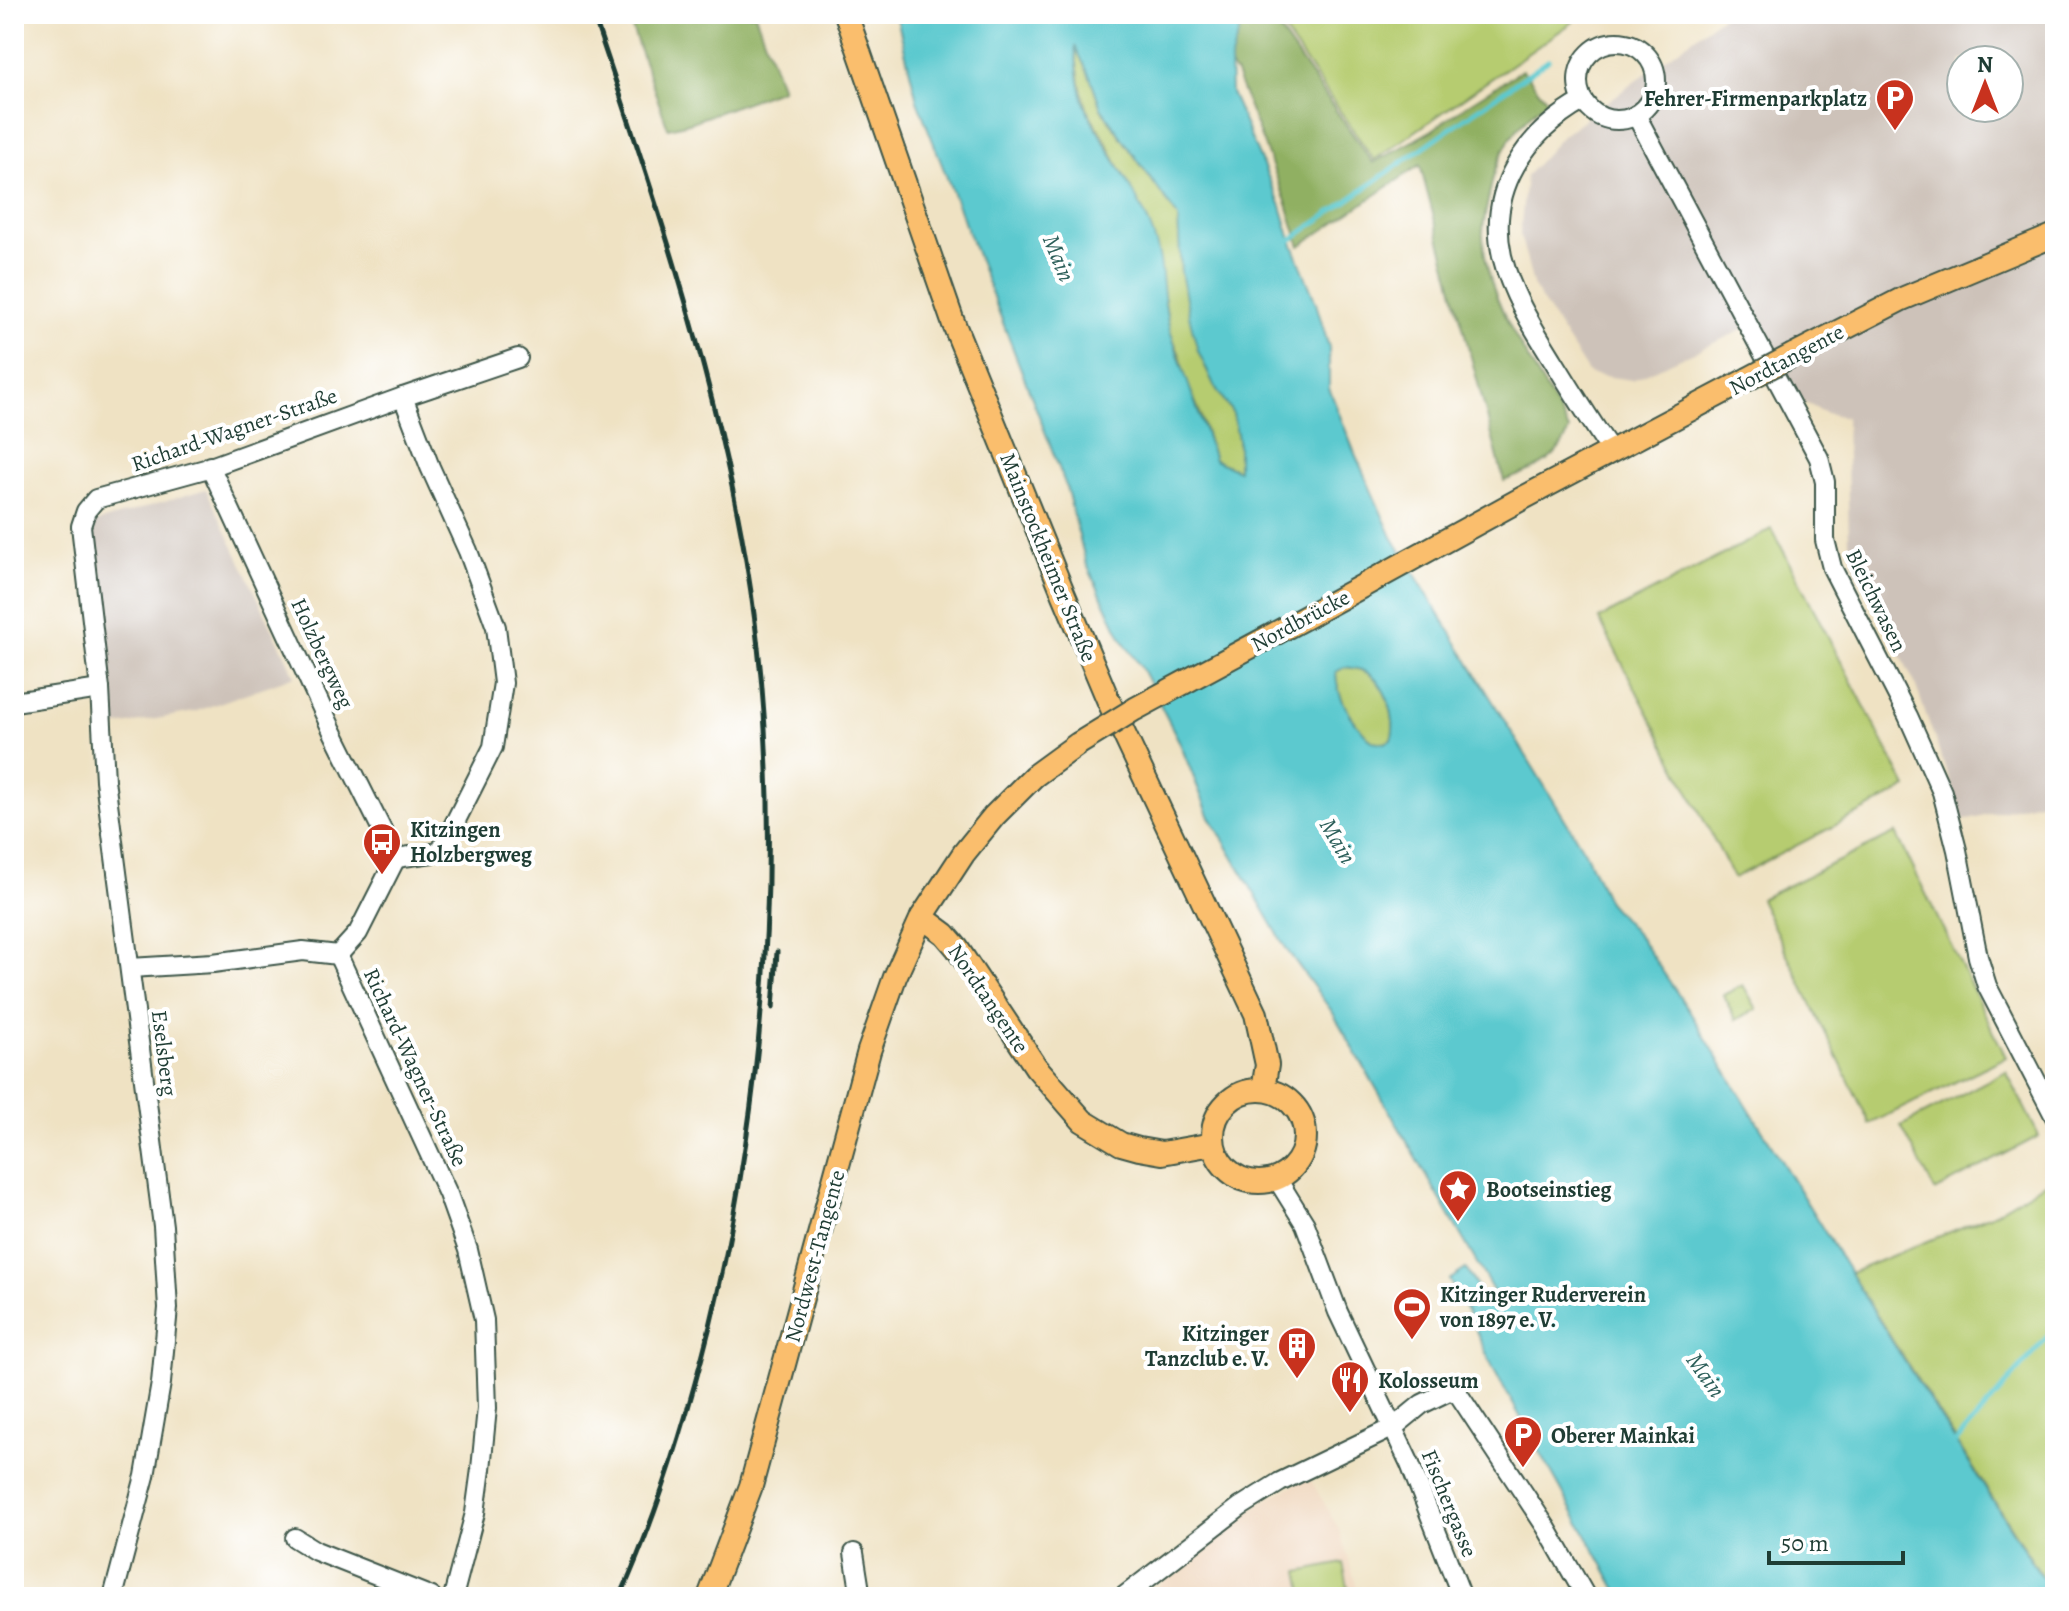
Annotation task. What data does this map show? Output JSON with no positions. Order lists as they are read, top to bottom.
{
  "streets": {
    "main road": [
      "Nordtangente",
      "Mainstockheimer Straße",
      "Nordbrücke",
      "Nordwest-Tangente"
    ],
    "street": [
      "Richard-Wagner-Straße",
      "Bleichwasen",
      "Holzbergweg",
      "Eselsberg",
      "Fischergasse"
    ]
  },
  "crossings": [
    ["Nordtangente", "Mainstockheimer Straße"],
    ["Nordtangente", "Nordbrücke"],
    ["Nordtangente", "Nordwest-Tangente"],
    ["Richard-Wagner-Straße", "Holzbergweg"],
    ["Richard-Wagner-Straße", "Eselsberg"],
    ["Nordbrücke", "Nordwest-Tangente"]
  ],
  "water": ["Main"],
  "places": {
    "parking": ["Fehrer-Firmenparkplatz", "Oberer Mainkai"],
    "bus stop": ["Kitzingen Holzbergweg"],
    "place": ["Bootseinstieg"],
    "sports": ["Kitzinger Ruderverein von 1897 e. V."],
    "building": ["Kitzinger Tanzclub e. V."],
    "restaurant": ["Kolosseum"]
  },
  "scale_bar": "50 m",
  "north": "top"
}
